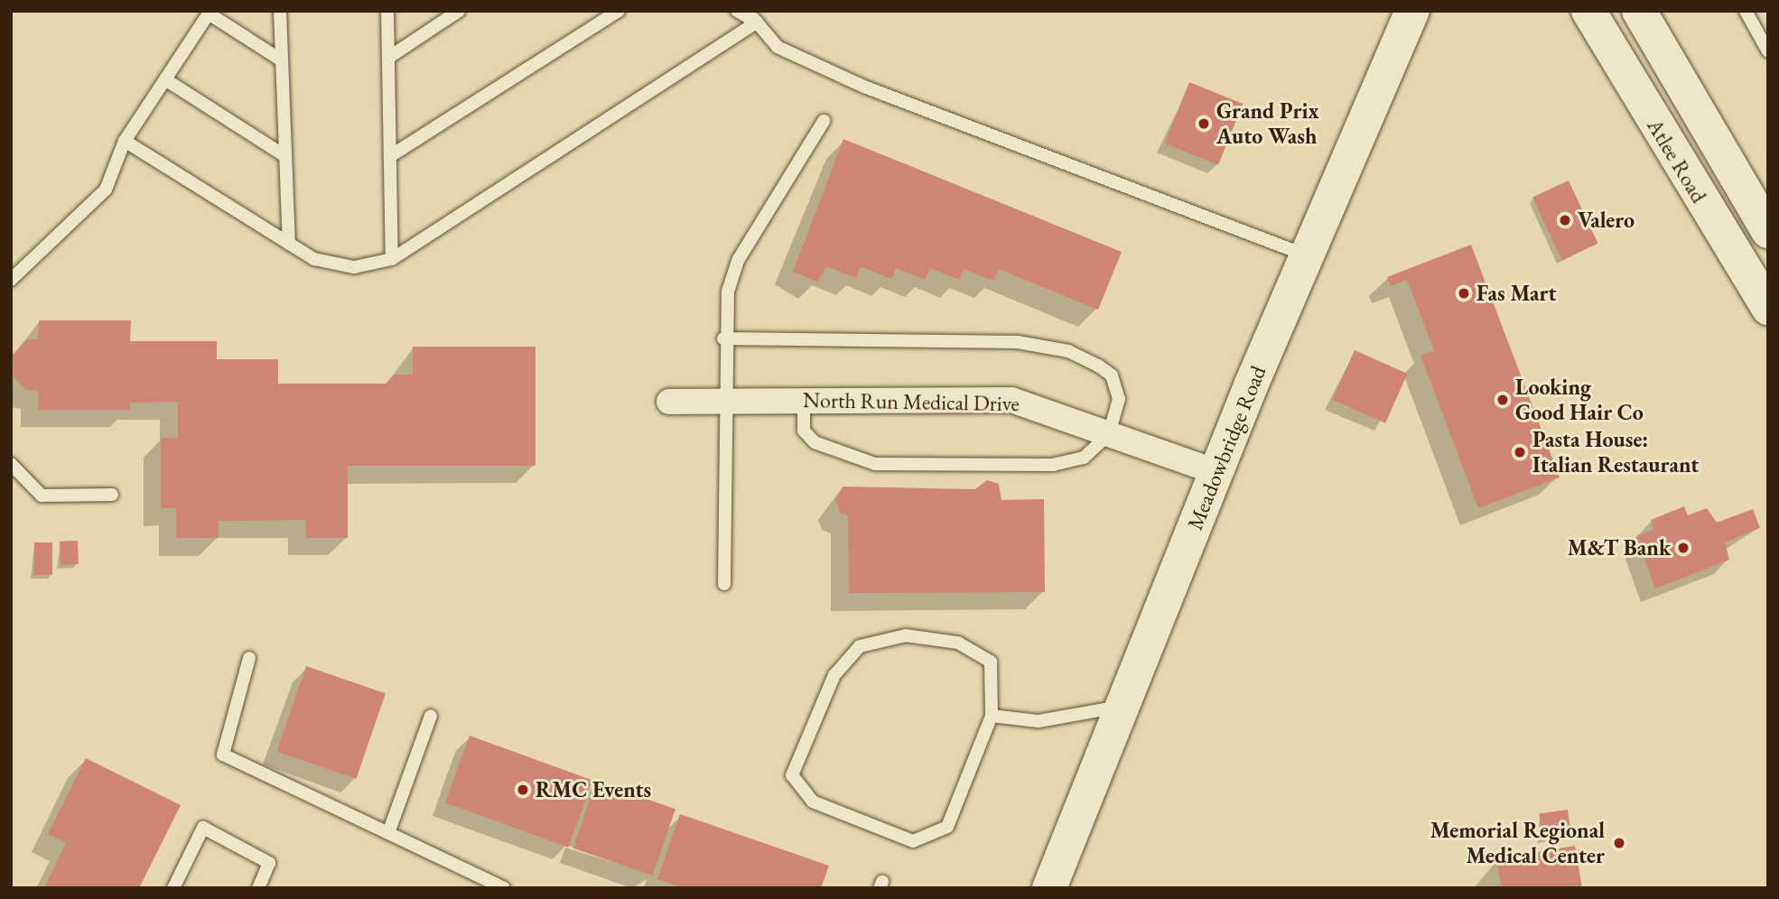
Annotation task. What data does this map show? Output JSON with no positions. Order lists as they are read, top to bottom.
{
  "streets": {
    "main road": ["Atlee Road", "Meadowbridge Road"],
    "street": ["North Run Medical Drive"]
  },
  "crossings": [
    ["North Run Medical Drive", "Meadowbridge Road"]
  ],
  "places": [
    "Grand Prix Auto Wash",
    "Valero",
    "Fas Mart",
    "Looking Good Hair Co",
    "Pasta House: Italian Restaurant",
    "M&T Bank",
    "RMC Events",
    "Memorial Regional Medical Center"
  ]
}
